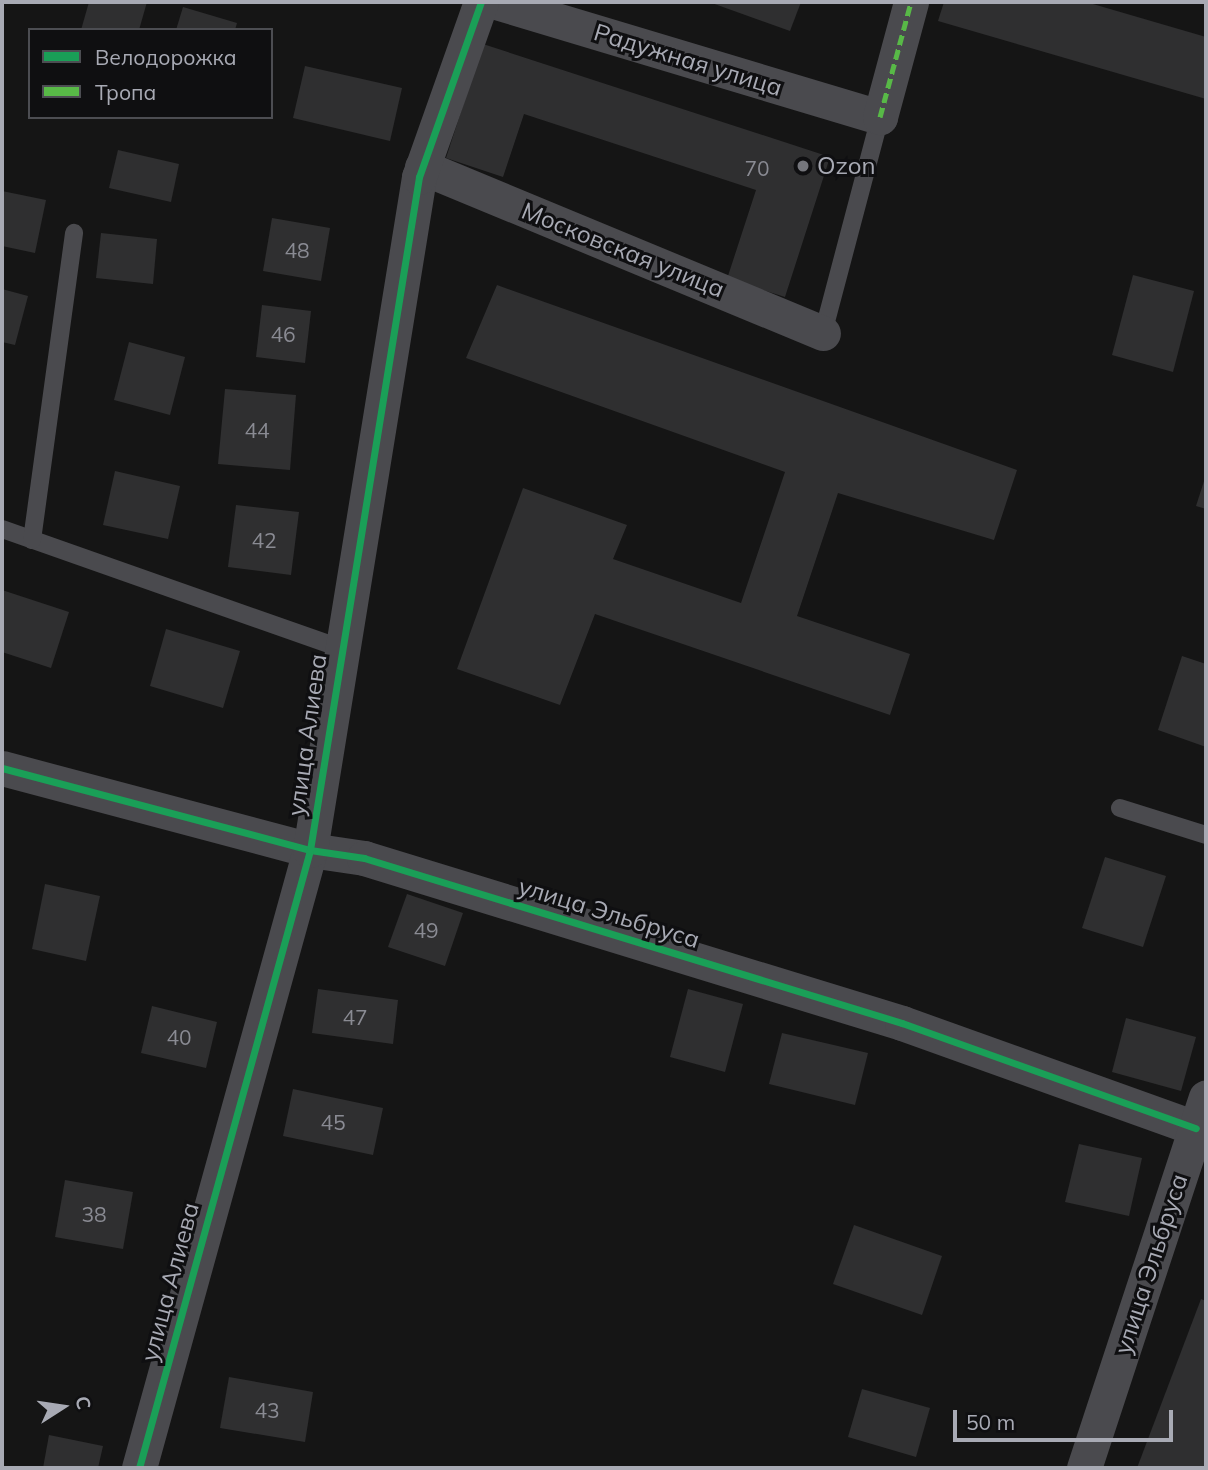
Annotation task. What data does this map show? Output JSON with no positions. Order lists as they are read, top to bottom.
{
  "streets": {
    "street": [
      "Радужная улица",
      "Московская улица",
      "улица Алиева",
      "улица Эльбруса"
    ]
  },
  "crossings": [
    ["Московская улица", "улица Алиева"],
    ["улица Алиева", "улица Эльбруса"]
  ],
  "places": ["Ozon"],
  "house_numbers": [
    "70",
    "48",
    "46",
    "44",
    "42",
    "49",
    "47",
    "40",
    "45",
    "38",
    "43"
  ],
  "legend": ["Велодорожка", "Тропа"],
  "scale_bar": "50 m",
  "north": "right"
}
